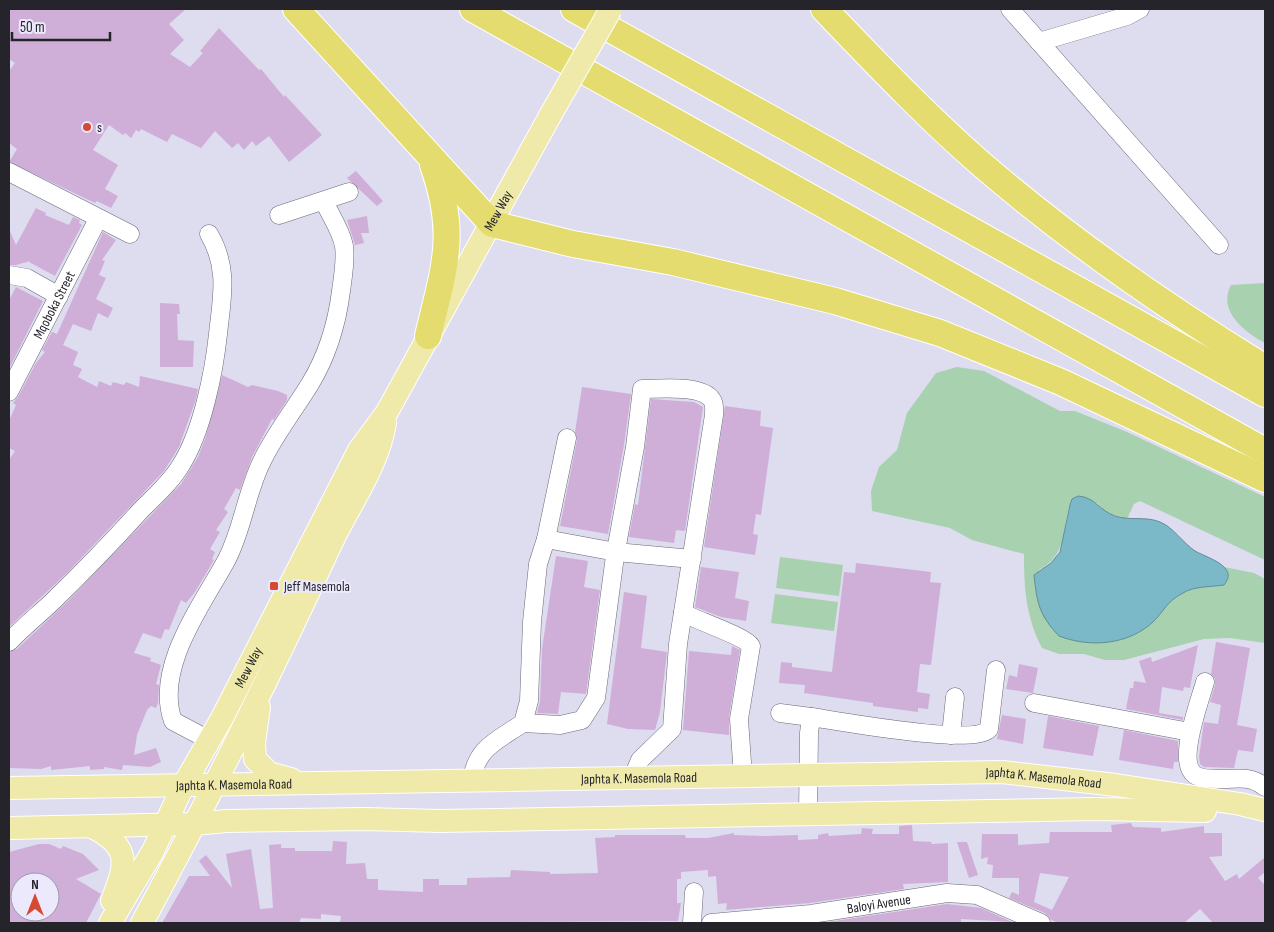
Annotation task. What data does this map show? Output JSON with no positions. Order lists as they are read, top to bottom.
{
  "streets": {
    "main road": ["Mew Way", "Japhta K. Masemola Road"],
    "street": ["Mqoboka Street", "Baloyi Avenue"]
  },
  "crossings": [
    ["Mew Way", "Japhta K. Masemola Road"]
  ],
  "places": {
    "other": ["s"],
    "transit": ["Jeff Masemola"]
  },
  "scale_bar": "50 m",
  "north": "top"
}
